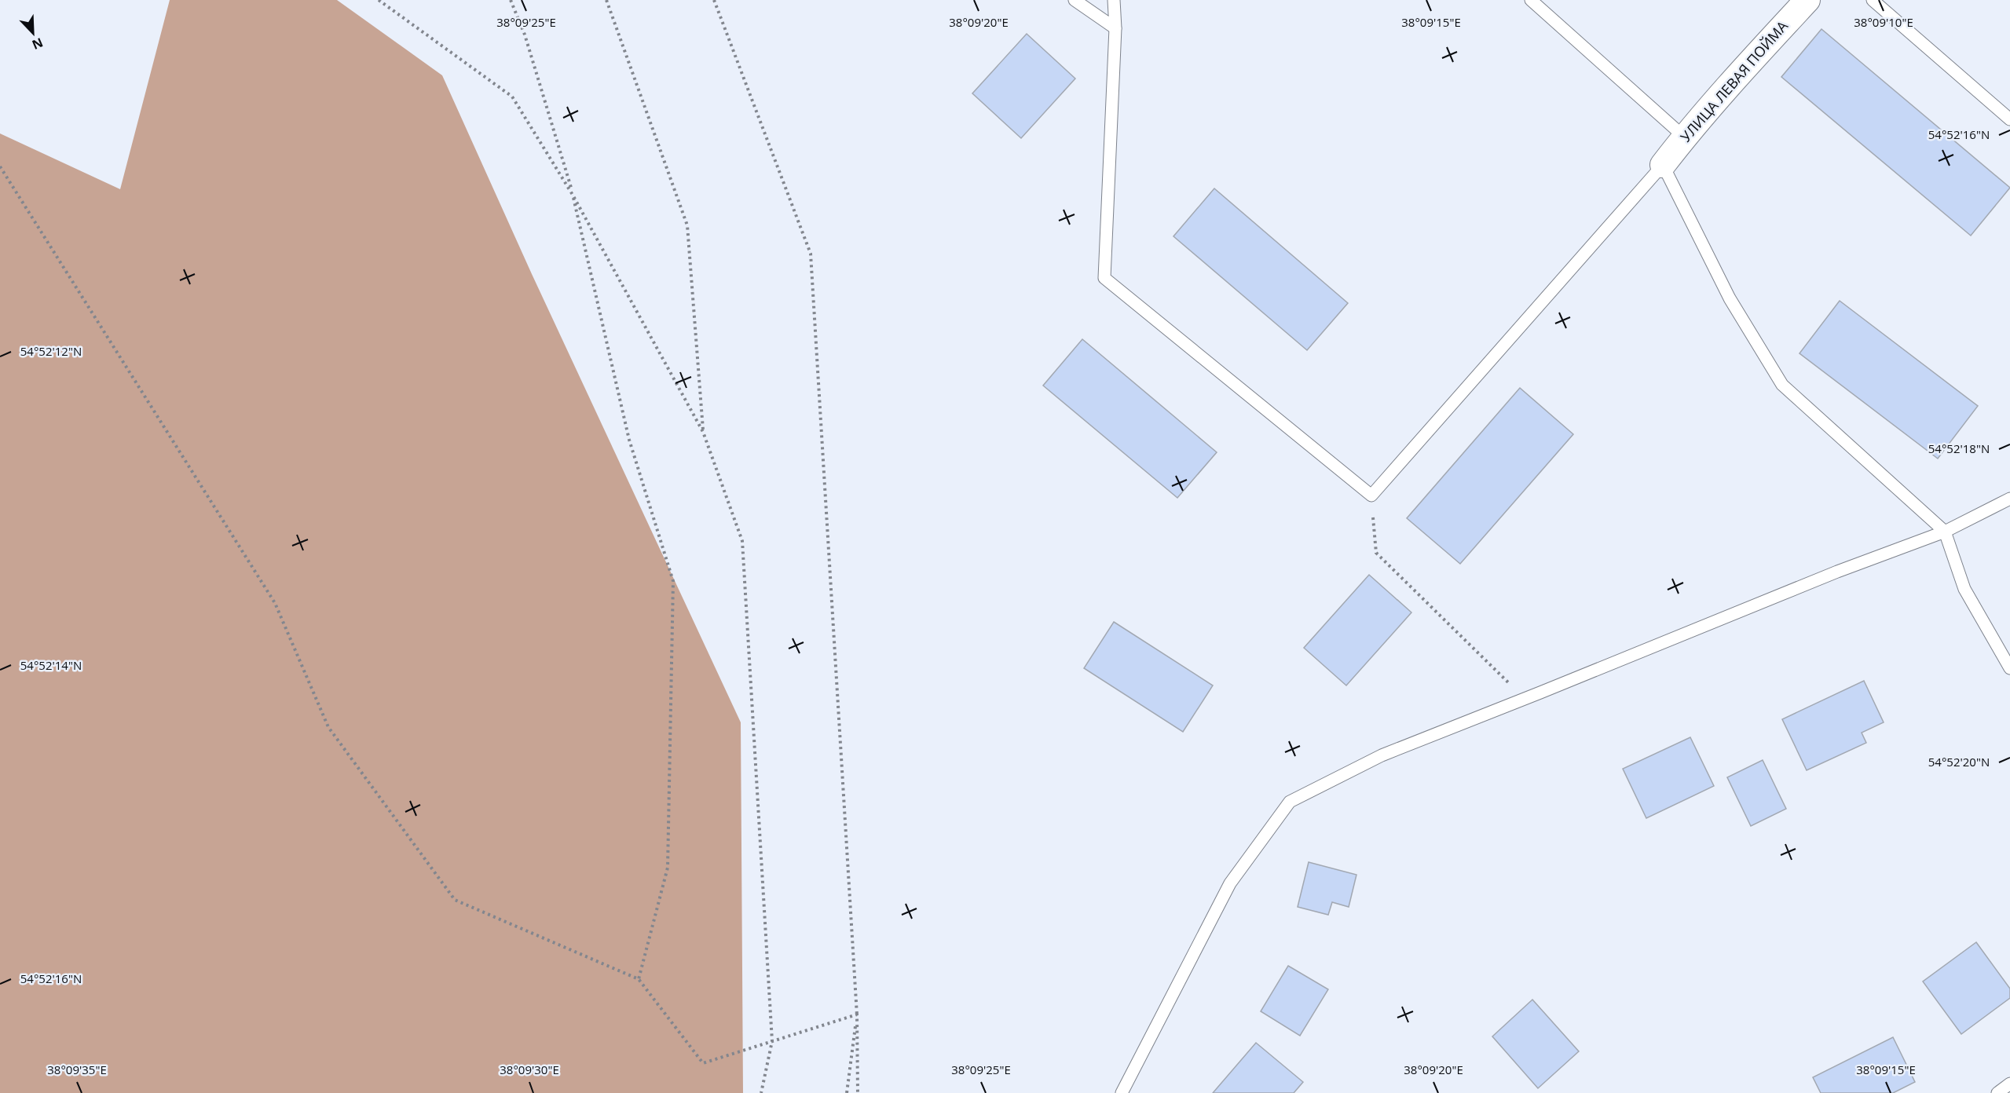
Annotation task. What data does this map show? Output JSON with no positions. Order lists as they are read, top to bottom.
{
  "streets": {
    "street": ["УЛИЦА ЛЕВАЯ ПОЙМА"]
  },
  "north": "bottom right",
  "coordinates": [
    "38°09'25\"E",
    "38°09'20\"E",
    "38°09'15\"E",
    "38°09'10\"E",
    "54°52'16\"N",
    "54°52'12\"N",
    "54°52'18\"N",
    "54°52'14\"N",
    "54°52'20\"N",
    "38°09'35\"E",
    "38°09'30\"E"
  ]
}
